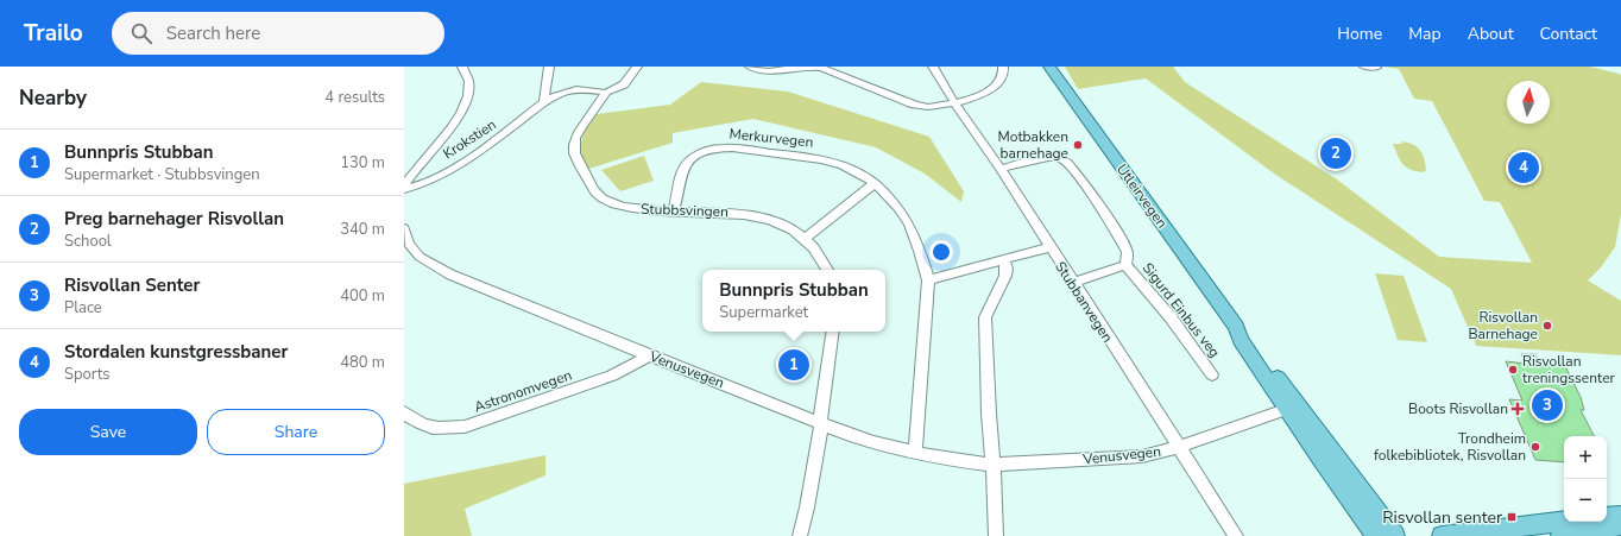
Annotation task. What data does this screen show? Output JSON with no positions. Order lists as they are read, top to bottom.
{
  "streets": {
    "main road": ["Utleirvegen"],
    "street": [
      "Merkurvegen",
      "Krokstien",
      "Stubbsvingen",
      "Stubbanvegen",
      "Sigurd Einbus veg",
      "Venusvegen",
      "Astronomvegen"
    ]
  },
  "crossings": [
    ["Merkurvegen", "Stubbsvingen"],
    ["Merkurvegen", "Venusvegen"],
    ["Krokstien", "Stubbsvingen"],
    ["Utleirvegen", "Venusvegen"],
    ["Stubbanvegen", "Sigurd Einbus veg"],
    ["Stubbanvegen", "Venusvegen"],
    ["Venusvegen", "Astronomvegen"]
  ],
  "places": {
    "other": [
      "Motbakken barnehage",
      "Risvollan Barnehage",
      "Risvollan treningssenter",
      "Trondheim folkebibliotek, Risvollan"
    ],
    "health": ["Boots Risvollan"],
    "transit": ["Risvollan senter"]
  },
  "north": "top",
  "page": {
    "header": "Trailo",
    "search": "Search here",
    "nav": [
      "Home",
      "Map",
      "About",
      "Contact"
    ],
    "heading": ["Nearby", "4 results"],
    "list": [
      {
        "mark": "1",
        "name": "Bunnpris Stubban",
        "note": "Supermarket · Stubbsvingen",
        "value": "130 m"
      },
      {
        "mark": "2",
        "name": "Preg barnehager Risvollan",
        "note": "School",
        "value": "340 m"
      },
      {
        "mark": "3",
        "name": "Risvollan Senter",
        "note": "Place",
        "value": "400 m"
      },
      {
        "mark": "4",
        "name": "Stordalen kunstgressbaner",
        "note": "Sports",
        "value": "480 m"
      }
    ],
    "pins": [
      "2",
      "4",
      "1",
      "3"
    ],
    "popup": ["Bunnpris Stubban", "Supermarket"],
    "buttons": ["Save", "Share"],
    "map_buttons": ["+", "−"]
  }
}
